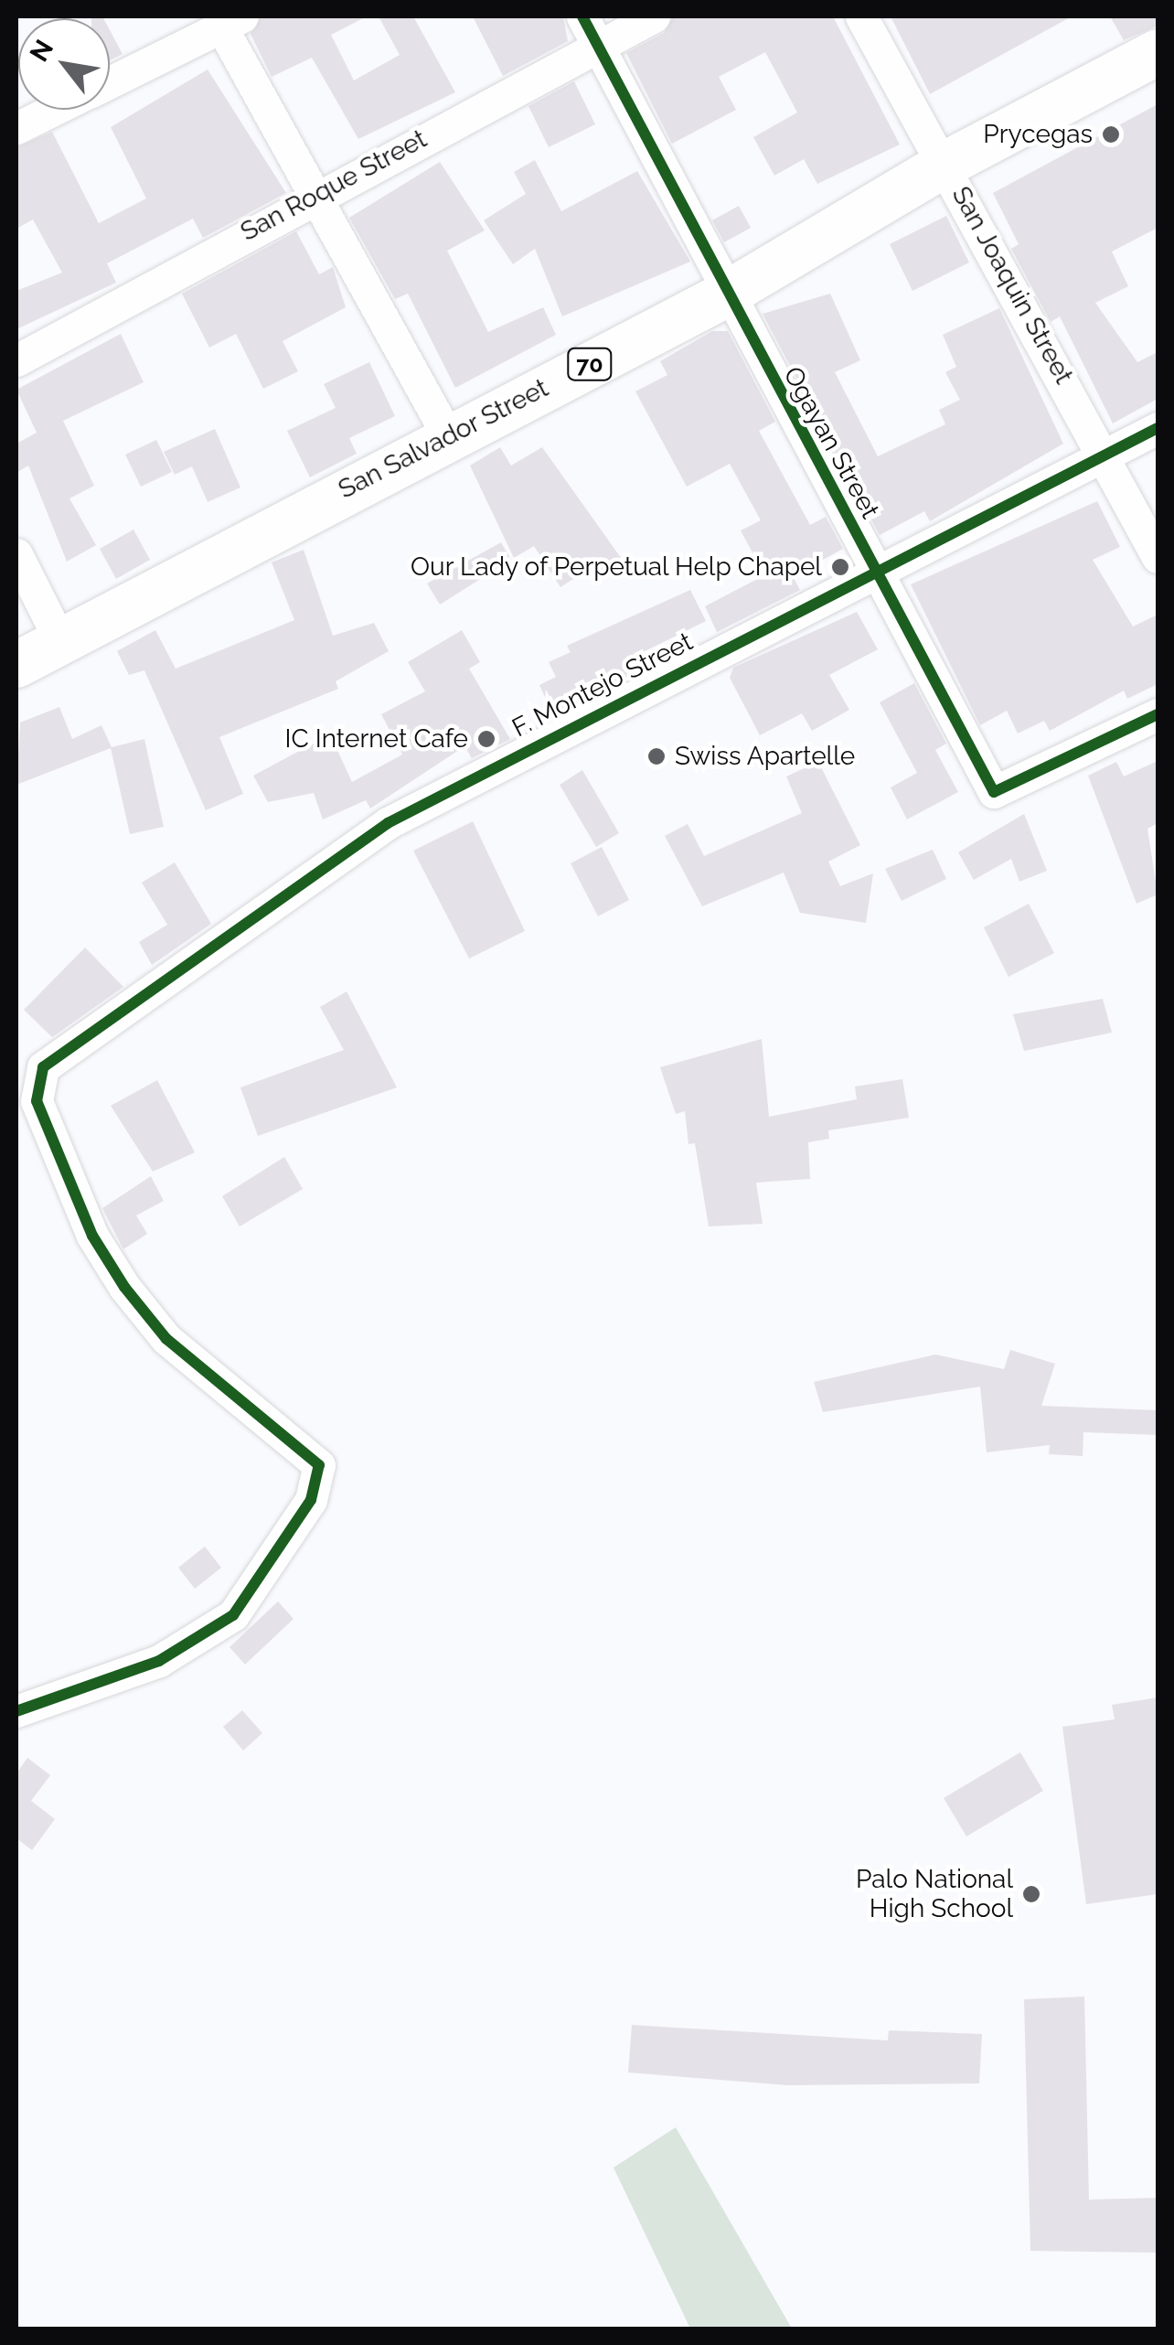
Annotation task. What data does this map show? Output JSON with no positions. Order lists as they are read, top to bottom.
{
  "streets": {
    "highway": ["70", "San Salvador Street"],
    "street": [
      "San Roque Street",
      "San Joaquin Street",
      "Ogayan Street",
      "F. Montejo Street"
    ]
  },
  "crossings": [
    ["San Roque Street", "Ogayan Street"],
    ["San Joaquin Street", "San Salvador Street"],
    ["San Joaquin Street", "F. Montejo Street"],
    ["San Salvador Street", "Ogayan Street"],
    ["Ogayan Street", "F. Montejo Street"]
  ],
  "places": [
    "Prycegas",
    "Our Lady of Perpetual Help Chapel",
    "IC Internet Cafe",
    "Swiss Apartelle",
    "Palo National High School"
  ],
  "north": "top left"
}
